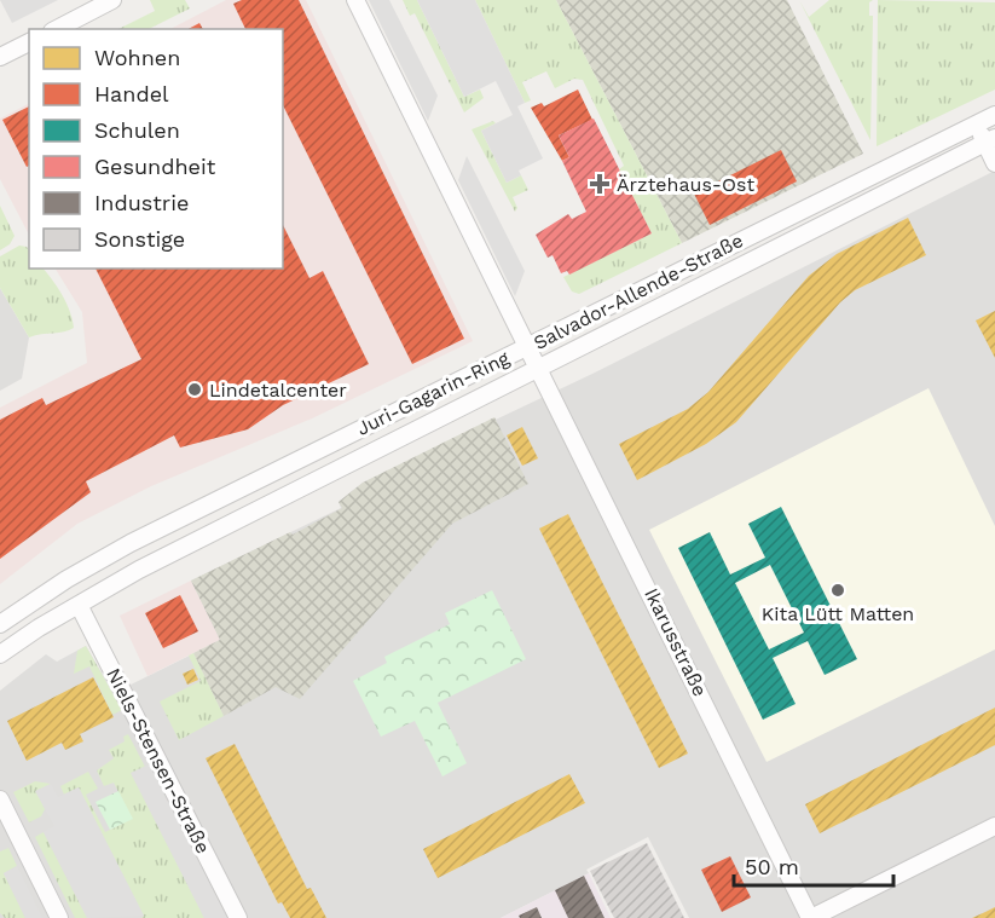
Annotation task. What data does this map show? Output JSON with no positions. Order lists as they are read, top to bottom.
{
  "streets": {
    "street": [
      "Salvador-Allende-Straße",
      "Juri-Gagarin-Ring",
      "Ikarusstraße",
      "Niels-Stensen-Straße"
    ]
  },
  "crossings": [
    ["Salvador-Allende-Straße", "Juri-Gagarin-Ring"],
    ["Salvador-Allende-Straße", "Ikarusstraße"],
    ["Juri-Gagarin-Ring", "Ikarusstraße"],
    ["Juri-Gagarin-Ring", "Niels-Stensen-Straße"]
  ],
  "places": {
    "health": ["Ärztehaus-Ost"],
    "other": ["Lindetalcenter", "Kita Lütt Matten"]
  },
  "legend": [
    "Wohnen",
    "Handel",
    "Schulen",
    "Gesundheit",
    "Industrie",
    "Sonstige"
  ],
  "scale_bar": "50 m"
}
